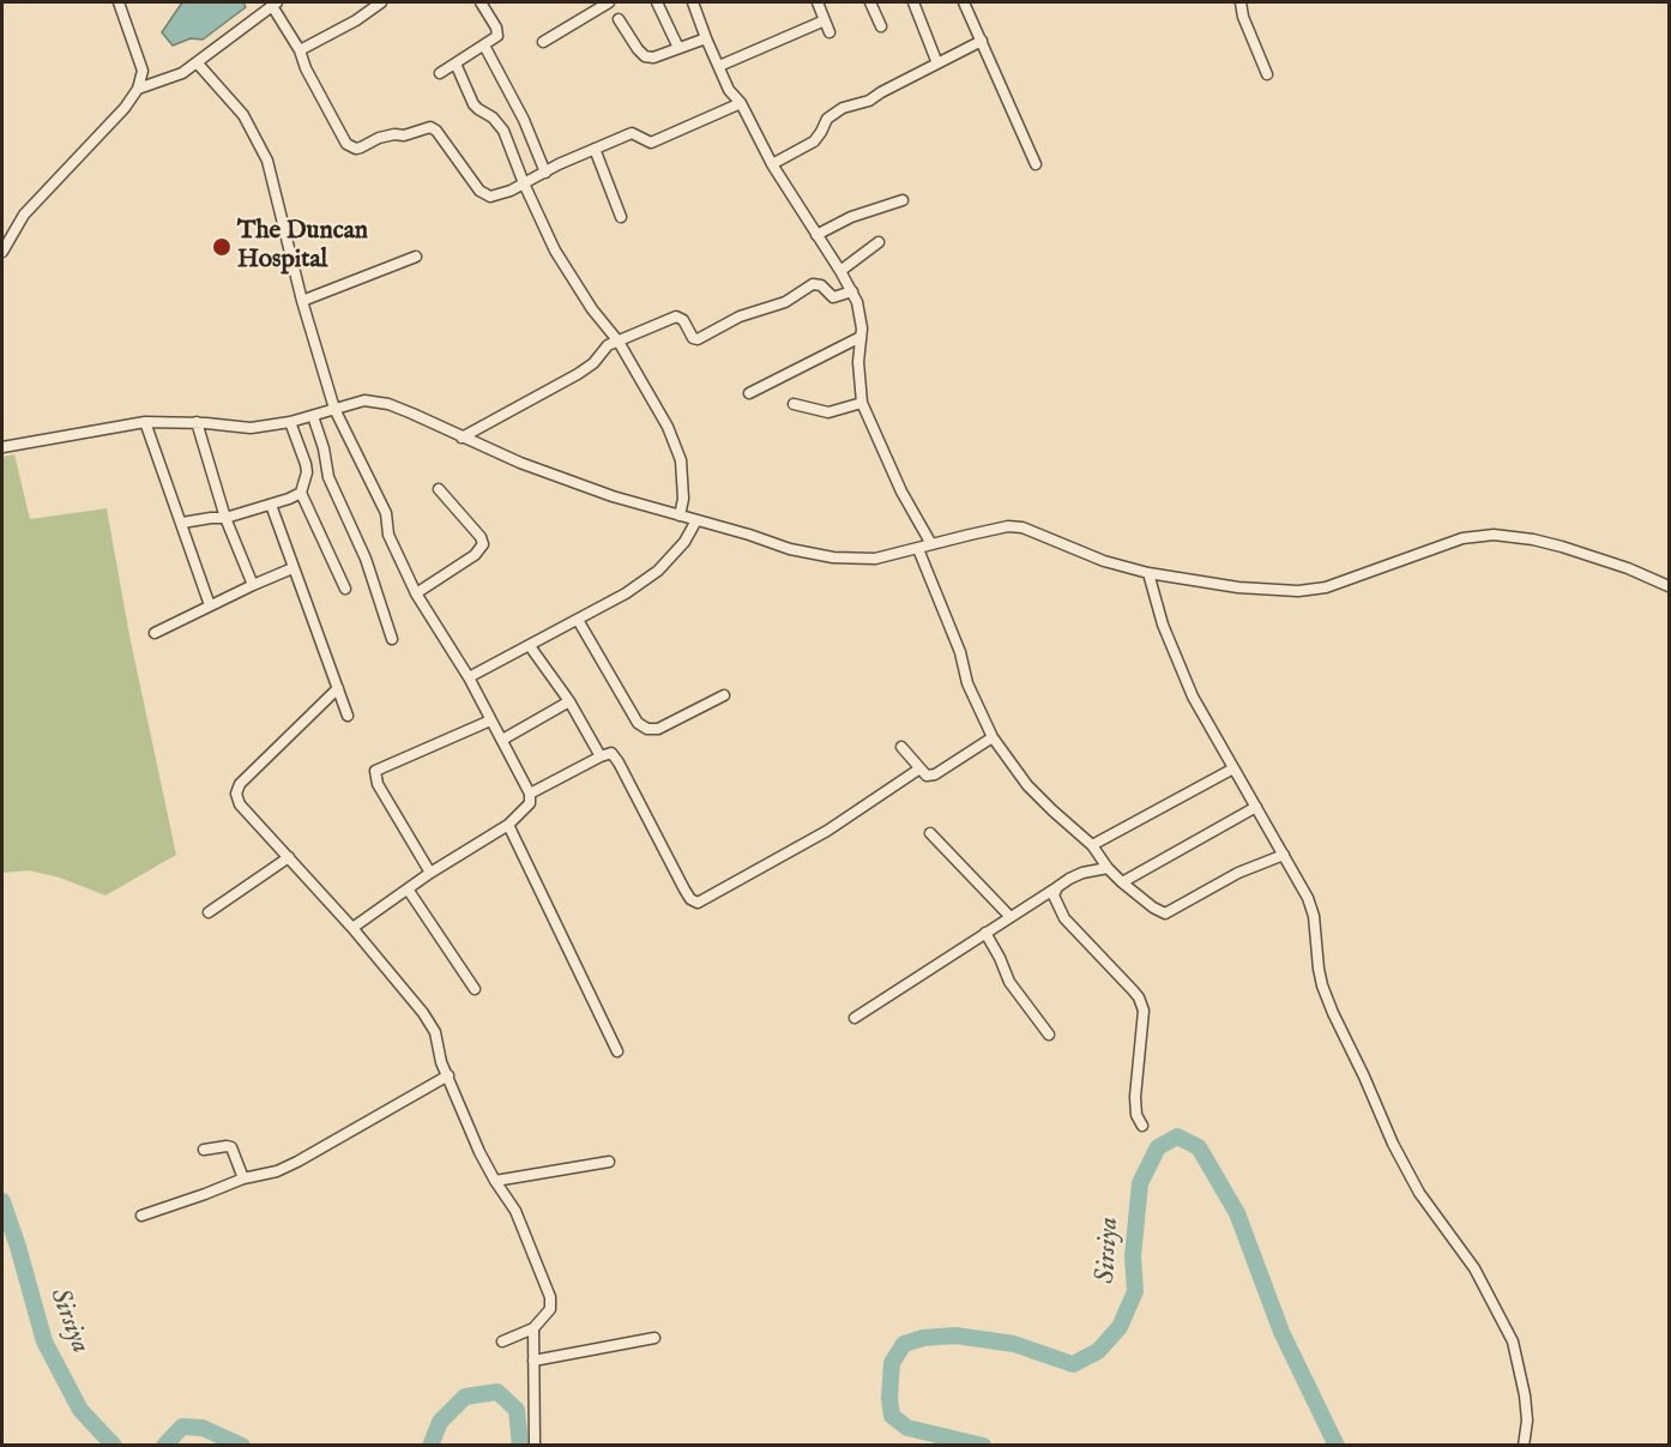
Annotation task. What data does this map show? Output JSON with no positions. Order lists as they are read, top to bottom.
{
  "water": ["Sirsiya"],
  "places": ["The Duncan Hospital"]
}
